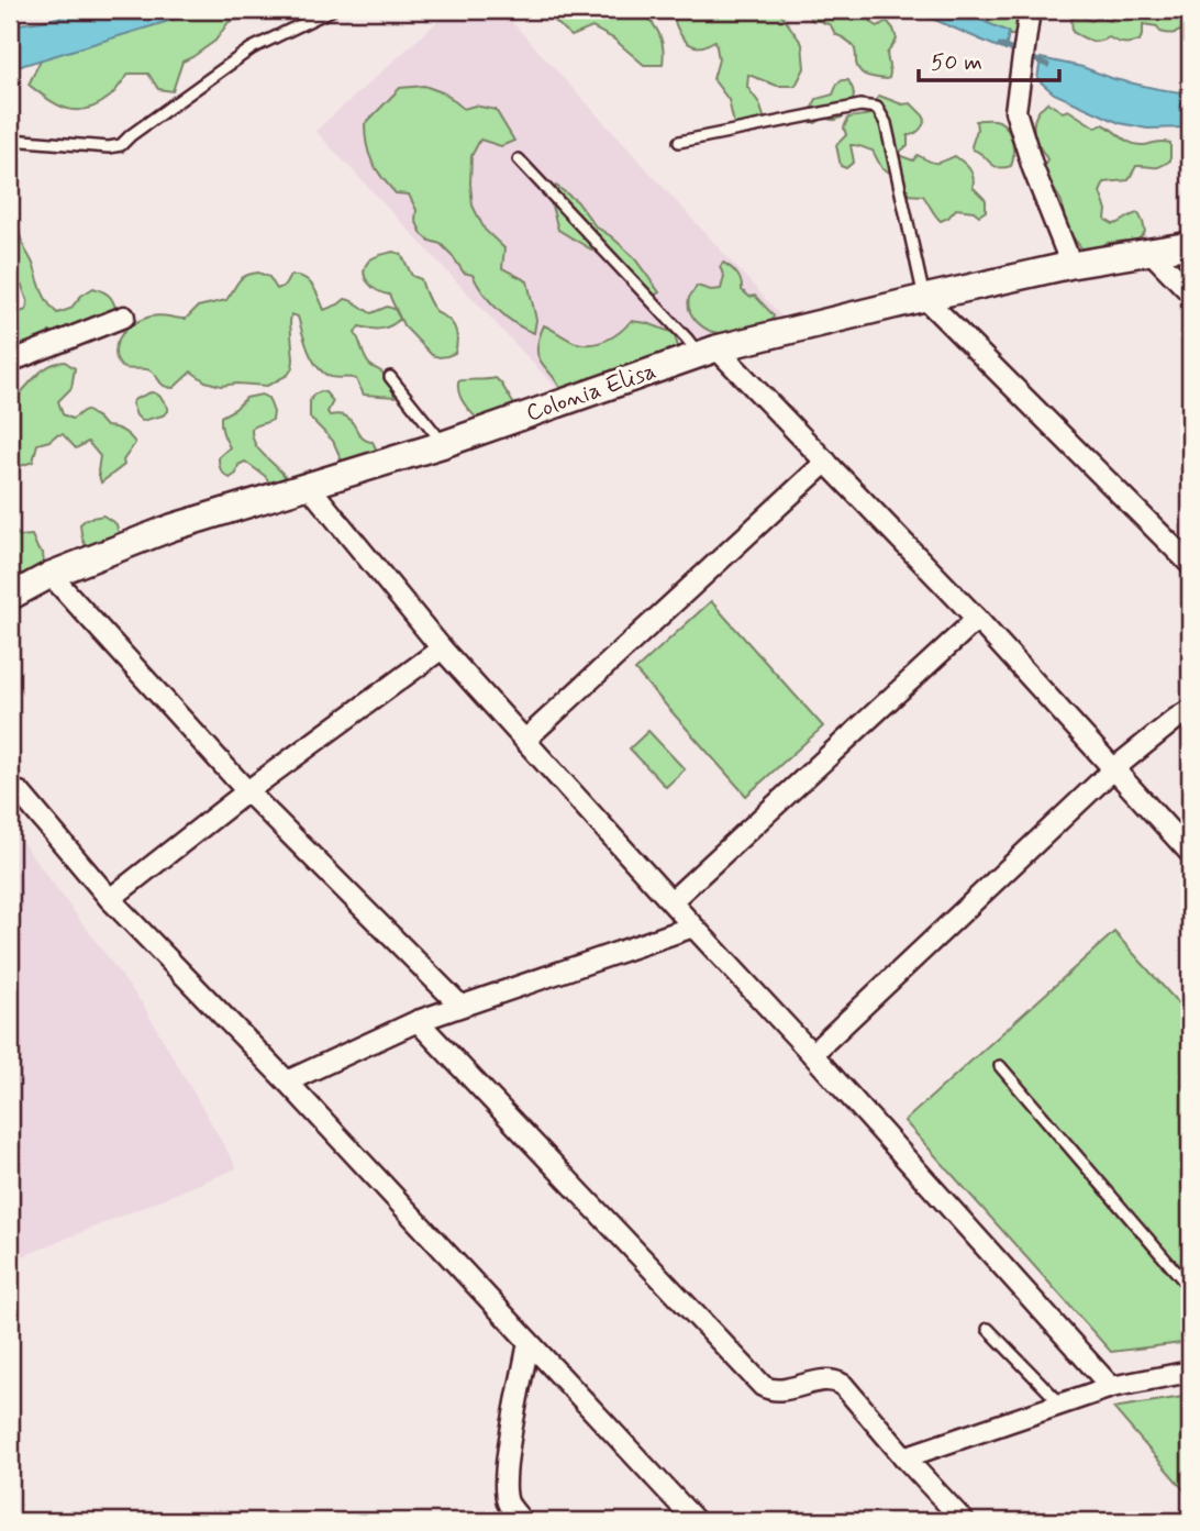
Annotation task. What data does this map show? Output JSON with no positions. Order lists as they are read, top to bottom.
{
  "streets": {
    "street": ["Colonia Elisa"]
  },
  "scale_bar": "50 m"
}
